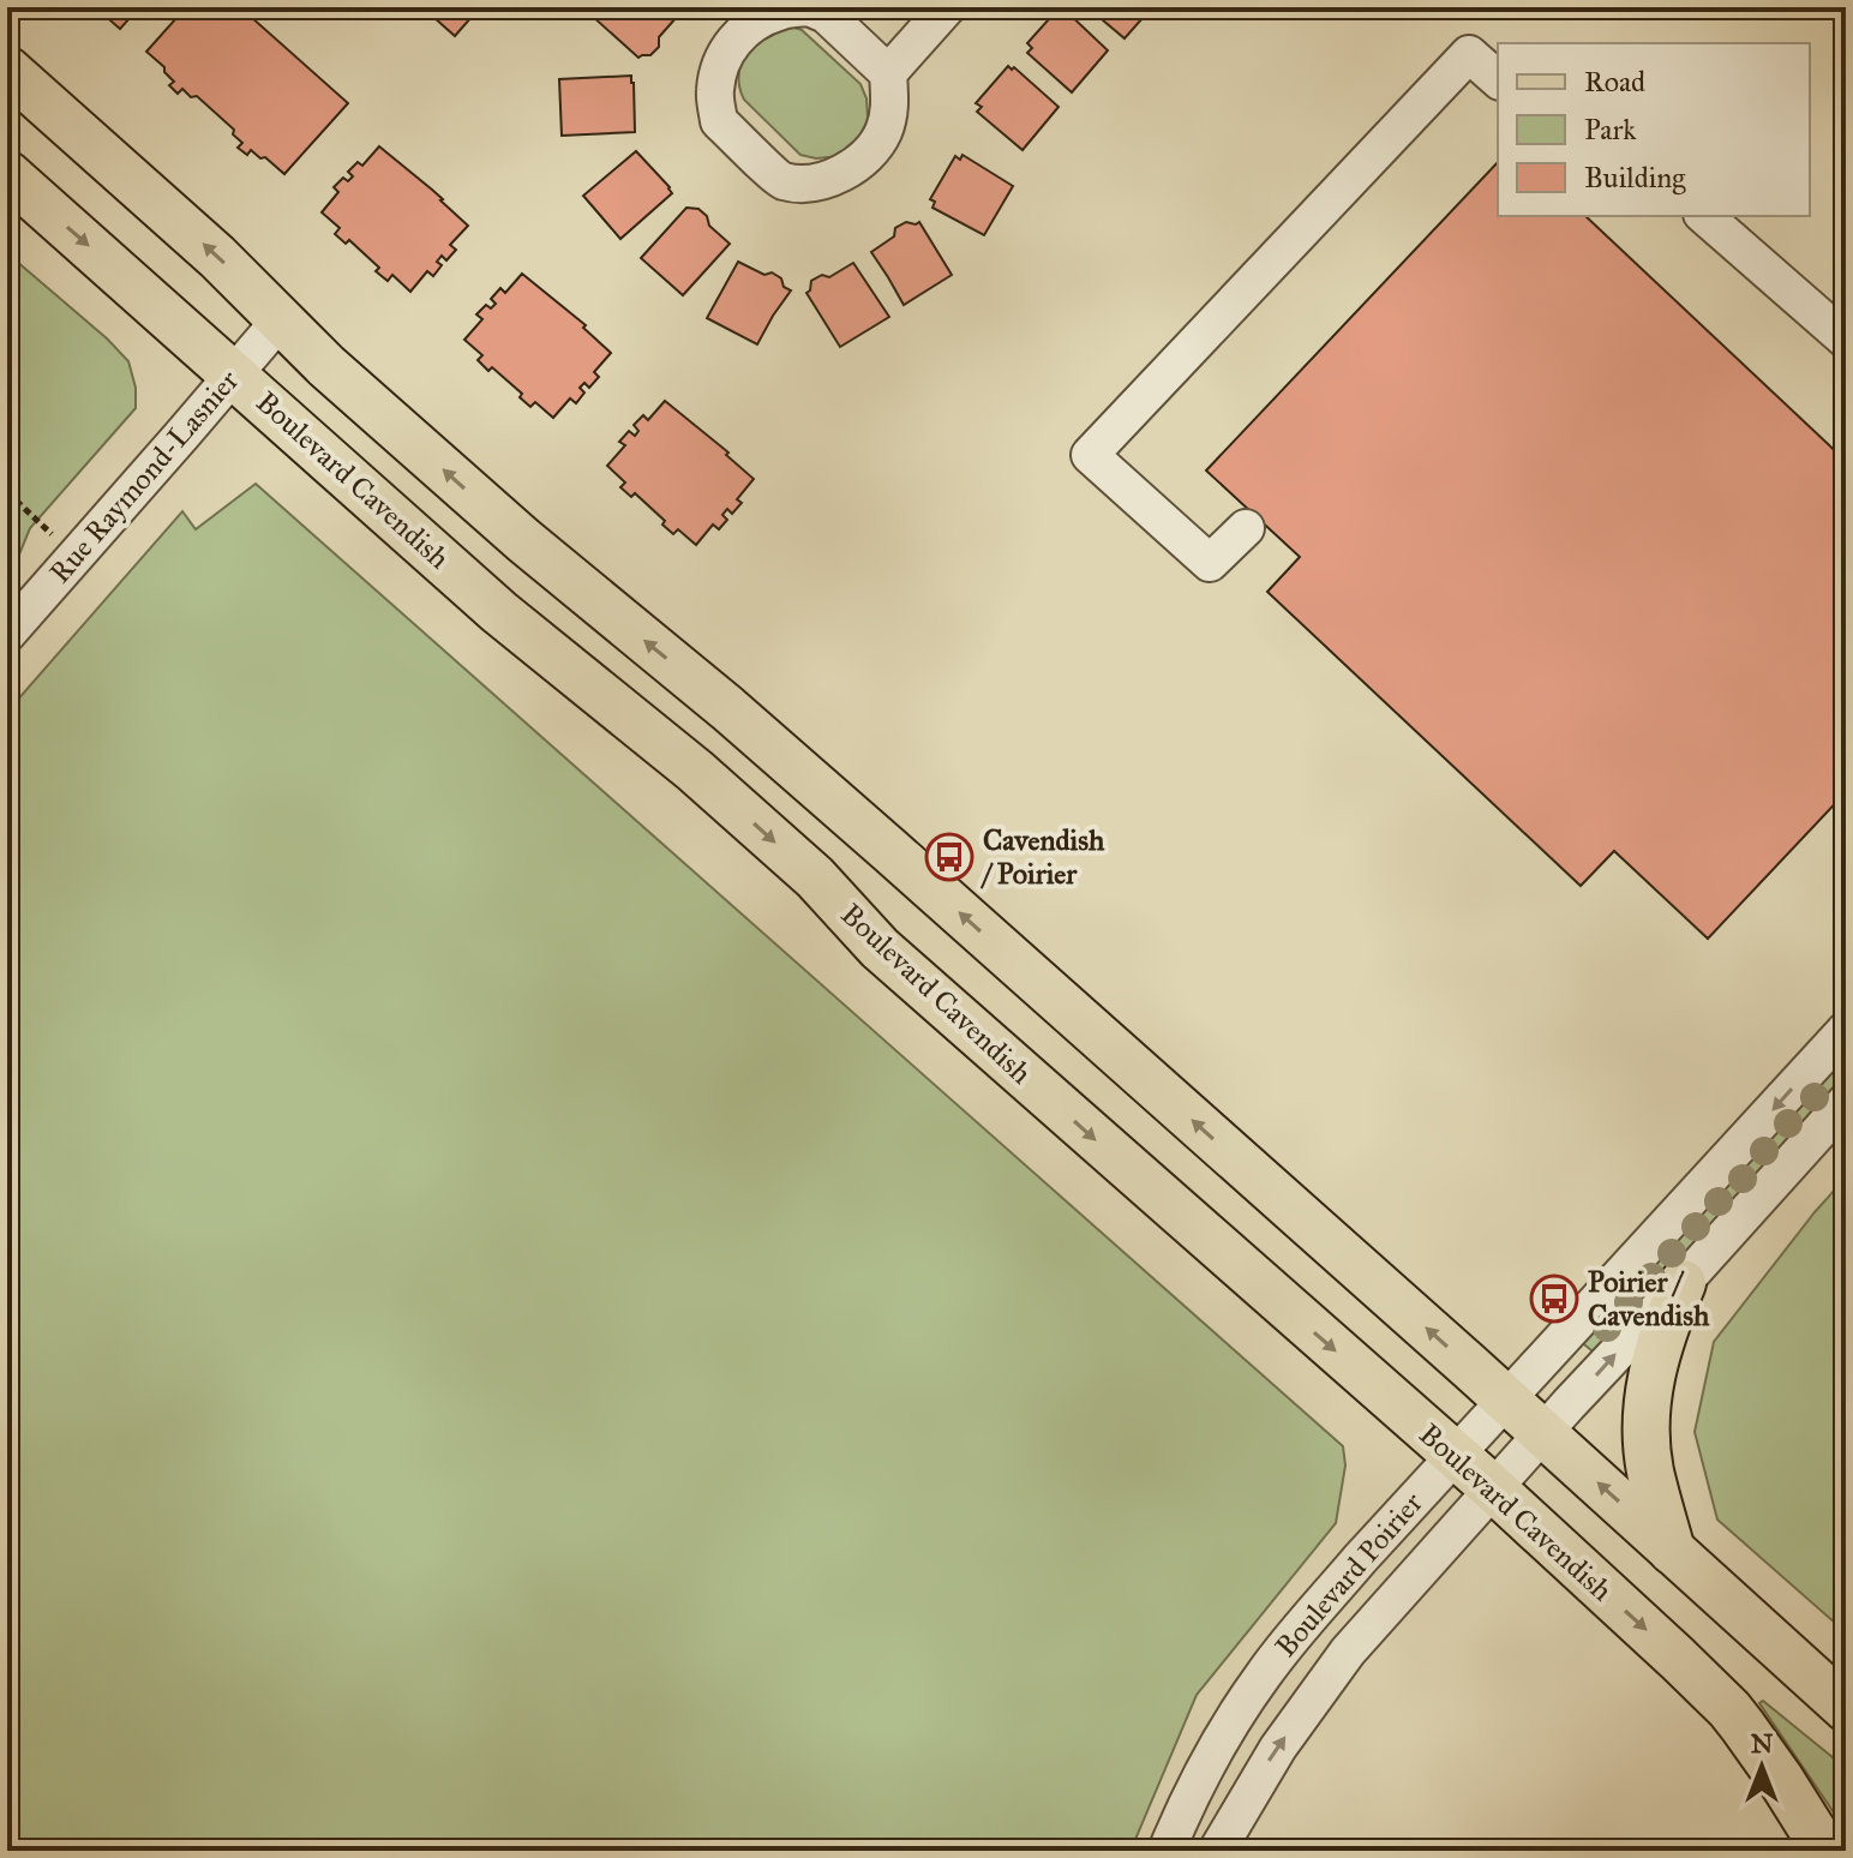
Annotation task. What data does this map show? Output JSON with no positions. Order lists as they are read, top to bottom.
{
  "streets": {
    "main road": ["Boulevard Cavendish"],
    "street": ["Rue Raymond-Lasnier", "Boulevard Poirier"]
  },
  "crossings": [
    ["Rue Raymond-Lasnier", "Boulevard Cavendish"],
    ["Boulevard Cavendish", "Boulevard Poirier"]
  ],
  "places": {
    "bus stop": ["Cavendish / Poirier", "Poirier / Cavendish"]
  },
  "legend": ["Road", "Park", "Building"],
  "north": "top"
}
